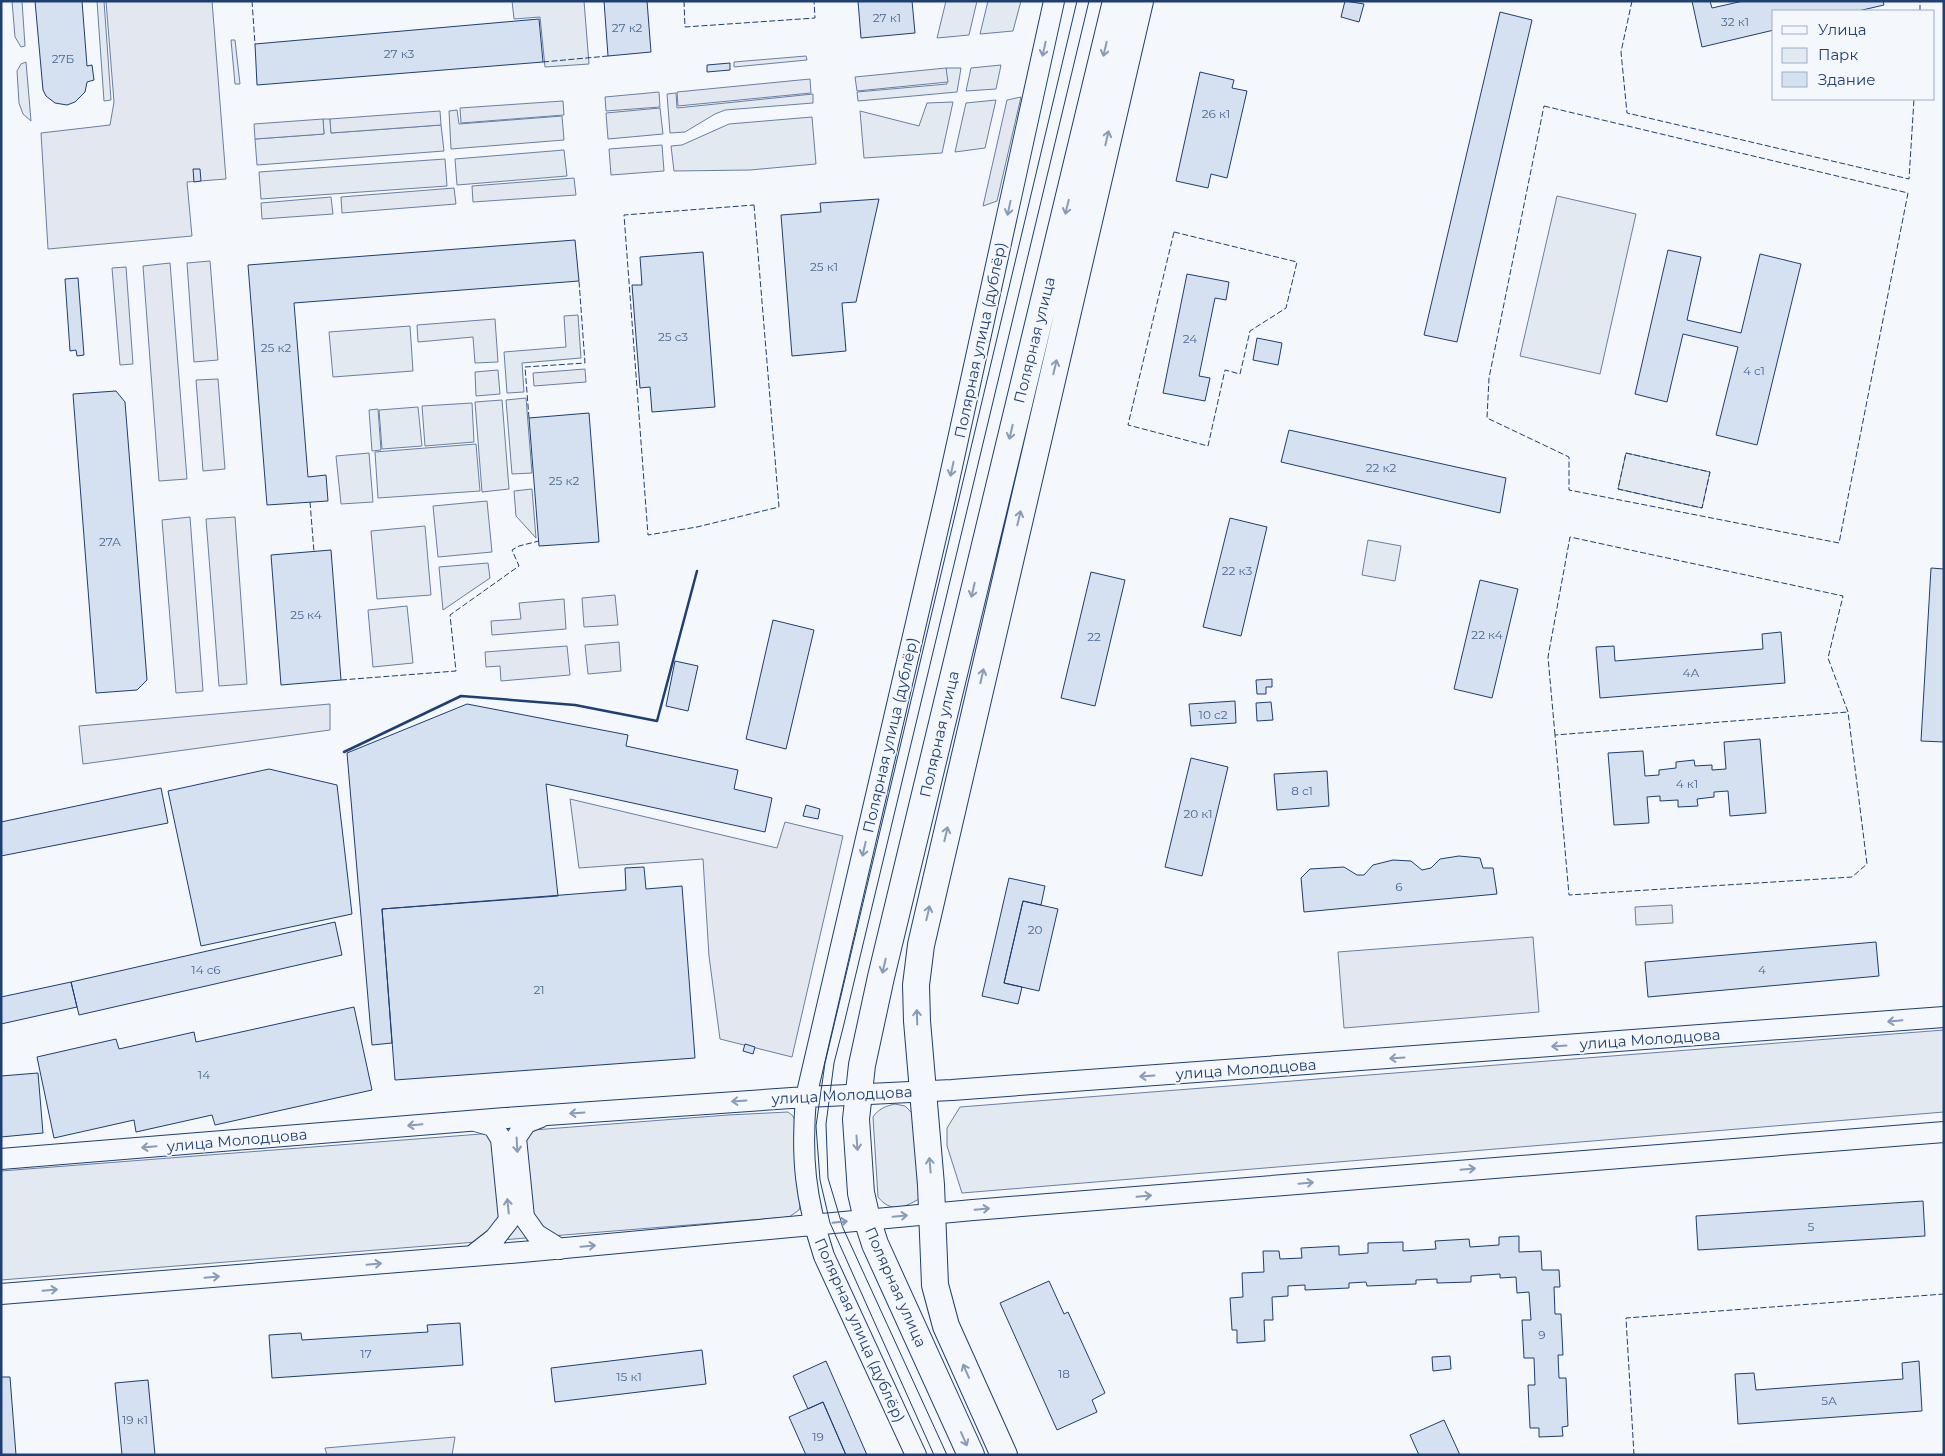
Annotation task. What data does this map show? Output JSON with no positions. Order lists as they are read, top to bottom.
{
  "streets": {
    "main road": ["Полярная улица"],
    "street": ["Полярная улица (дублёр)", "улица Молодцова"]
  },
  "crossings": [
    ["Полярная улица (дублёр)", "улица Молодцова"],
    ["Полярная улица", "улица Молодцова"]
  ],
  "one_way": ["Полярная улица (дублёр)"],
  "house_numbers": [
    "27 к1",
    "32 к1",
    "27 к2",
    "27 к3",
    "27Б",
    "26 к1",
    "25 к1",
    "25 с3",
    "24",
    "25 к2",
    "4 с1",
    "22 к2",
    "25 к2",
    "27А",
    "22 к3",
    "25 к4",
    "22 к4",
    "22",
    "4А",
    "10 с2",
    "4 к1",
    "8 с1",
    "20 к1",
    "6",
    "20",
    "14 с6",
    "4",
    "21",
    "14",
    "5",
    "9",
    "17",
    "18",
    "15 к1",
    "5А",
    "19 к1",
    "19"
  ],
  "legend": ["Улица", "Парк", "Здание"]
}
